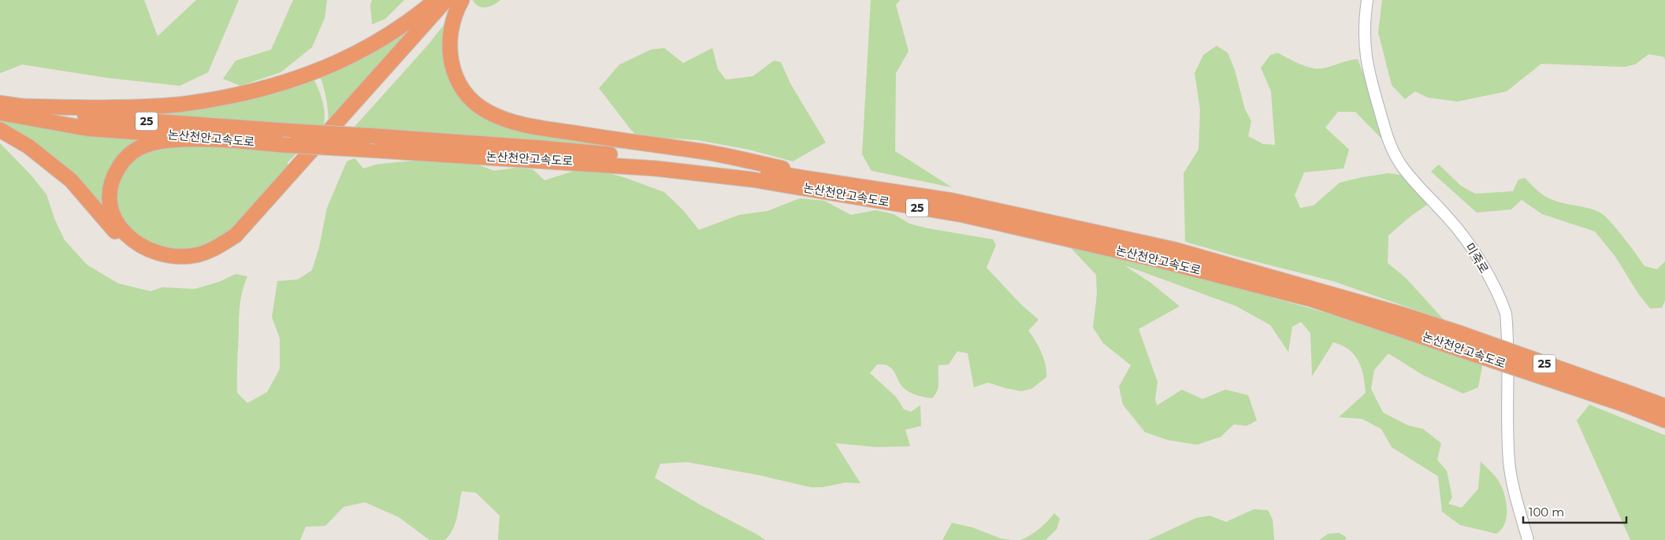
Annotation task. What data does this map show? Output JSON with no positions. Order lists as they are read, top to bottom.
{
  "streets": {
    "highway": ["25", "논산천안고속도로"],
    "street": ["미죽로"]
  },
  "scale_bar": "100 m"
}
